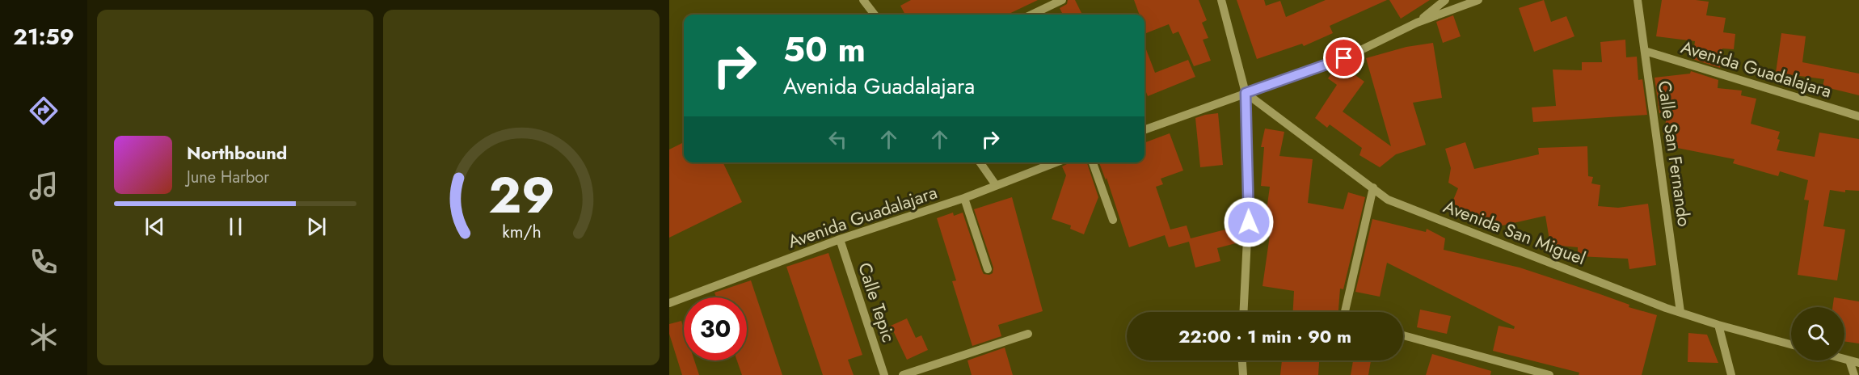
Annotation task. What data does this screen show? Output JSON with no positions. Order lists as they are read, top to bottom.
{
  "streets": {
    "street": [
      "Avenida Guadalajara",
      "Calle San Fernando",
      "Avenida San Miguel",
      "Calle Tepic"
    ]
  },
  "crossings": [
    ["Avenida Guadalajara", "Calle San Fernando"],
    ["Avenida Guadalajara", "Calle Tepic"],
    ["Calle San Fernando", "Avenida San Miguel"]
  ],
  "page": {
    "tabs": "21:59",
    "turn": ["50 m", "Avenida Guadalajara"],
    "song": ["Northbound", "June Harbor"],
    "limit": "30",
    "trip": "22:00 · 1 min · 90 m",
    "gauge": ["29", "km/h"]
  }
}
